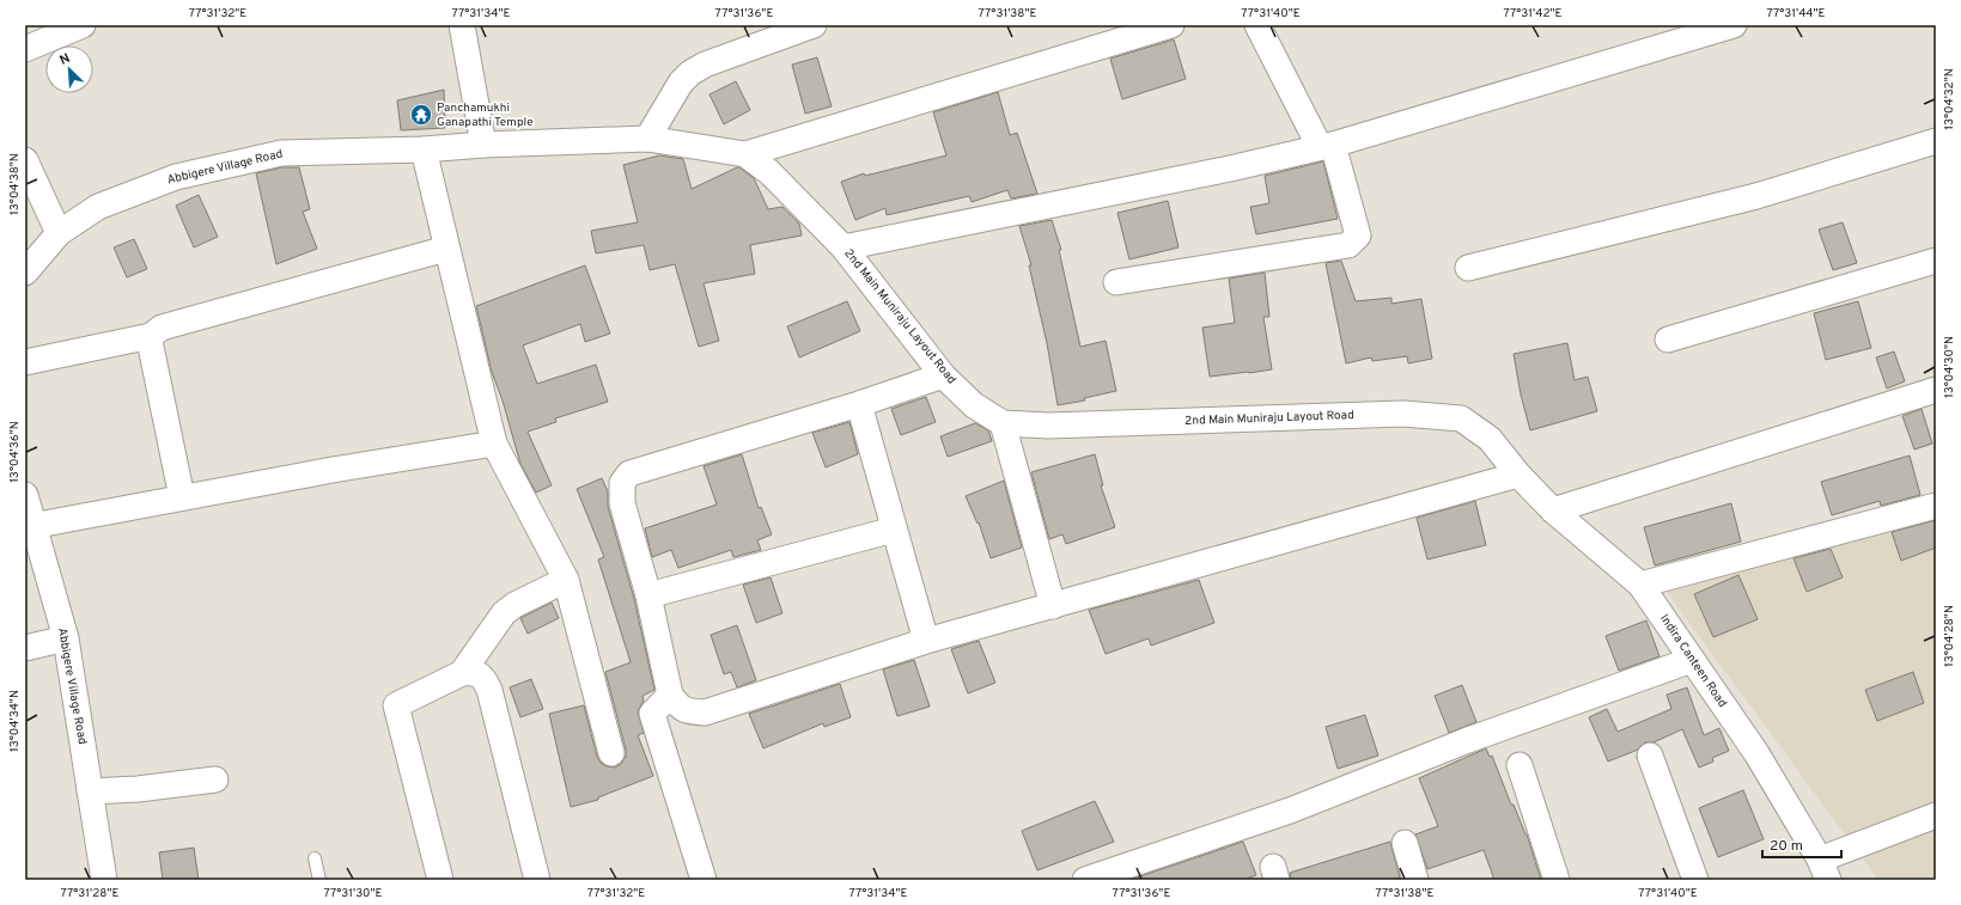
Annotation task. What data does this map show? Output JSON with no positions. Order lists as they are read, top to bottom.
{
  "streets": {
    "street": ["Abbigere Village Road", "2nd Main Muniraju Layout Road", "Indira Canteen Road"]
  },
  "crossings": [
    ["Abbigere Village Road", "2nd Main Muniraju Layout Road"],
    ["2nd Main Muniraju Layout Road", "Indira Canteen Road"]
  ],
  "places": {
    "temple": ["Panchamukhi Ganapathi Temple"]
  },
  "scale_bar": "20 m",
  "north": "top left",
  "coordinates": [
    "77°31'32\"E",
    "77°31'34\"E",
    "77°31'36\"E",
    "77°31'38\"E",
    "77°31'40\"E",
    "77°31'42\"E",
    "77°31'44\"E",
    "13°04'32\"N",
    "13°04'38\"N",
    "13°04'30\"N",
    "13°04'36\"N",
    "13°04'28\"N",
    "13°04'34\"N",
    "77°31'28\"E",
    "77°31'30\"E"
  ]
}
